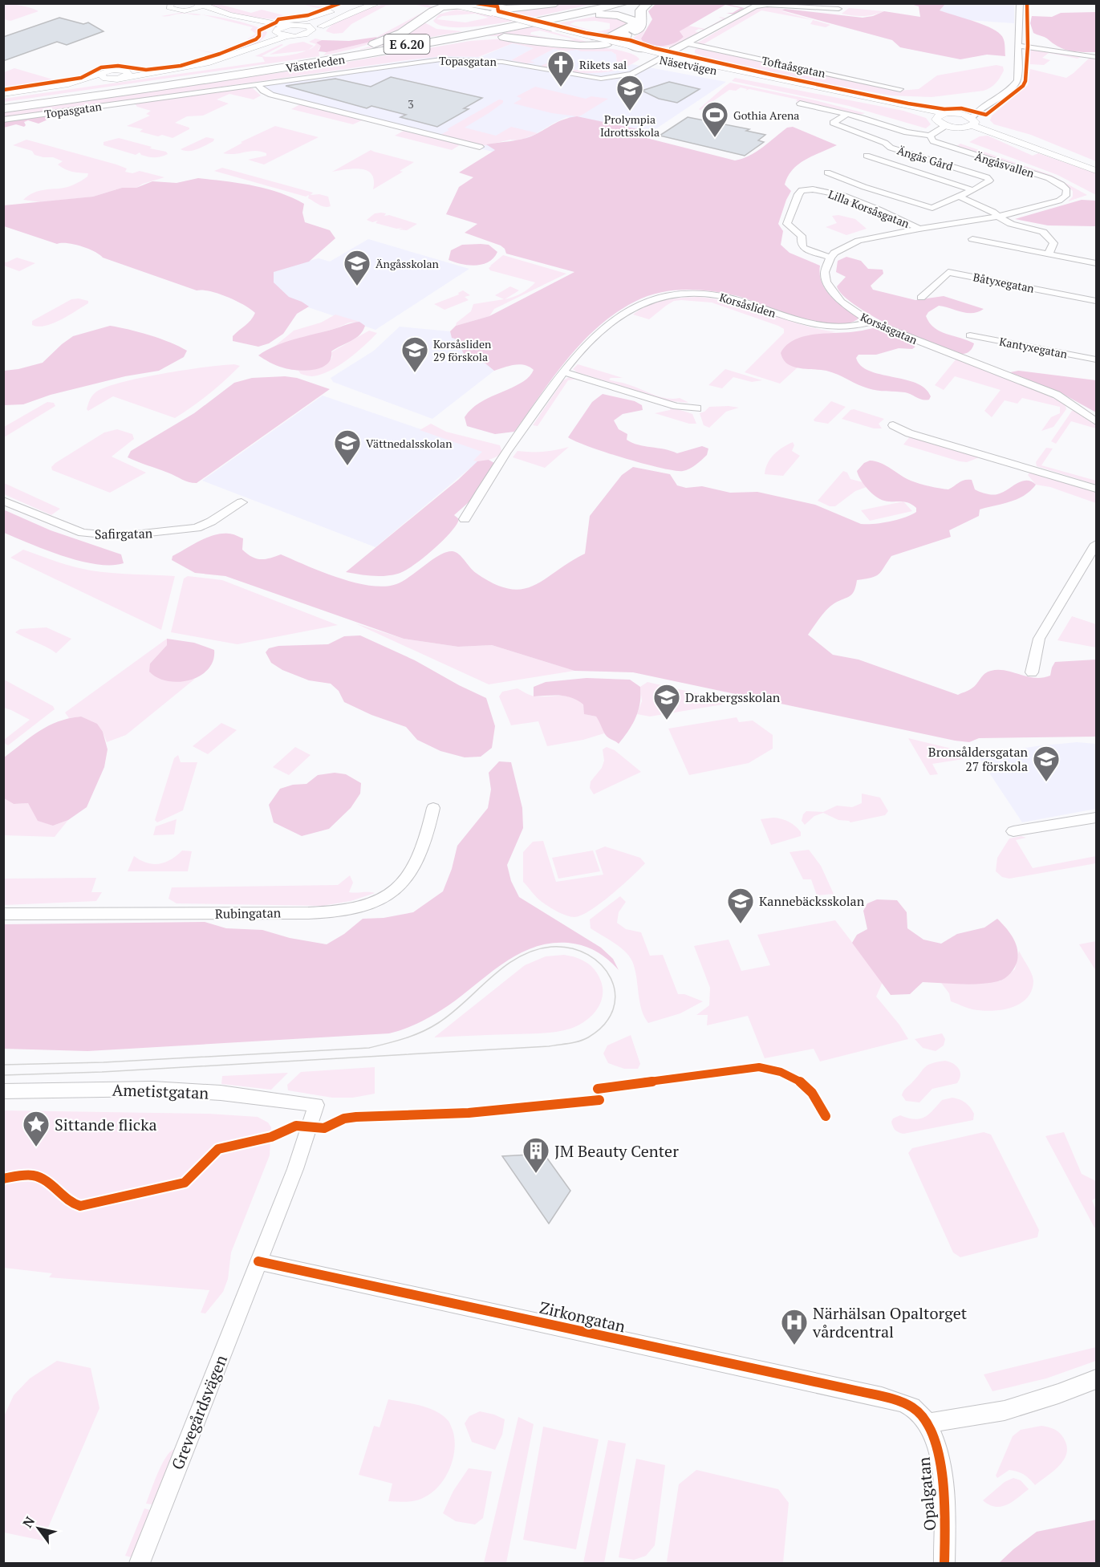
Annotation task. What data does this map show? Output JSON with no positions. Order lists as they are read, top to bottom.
{
  "streets": {
    "highway": ["E 6.20", "Västerleden"],
    "street": [
      "Topasgatan",
      "Näsetvägen",
      "Toftaåsgatan",
      "Ängås Gård",
      "Ängåsvallen",
      "Lilla Korsåsgatan",
      "Båtyxegatan",
      "Korsåsliden",
      "Korsåsgatan",
      "Kantyxegatan",
      "Safirgatan",
      "Rubingatan",
      "Ametistgatan",
      "Zirkongatan",
      "Grevegårdsvägen",
      "Opalgatan"
    ]
  },
  "crossings": [
    ["Topasgatan", "Näsetvägen"],
    ["Ängås Gård", "Ängåsvallen"],
    ["Lilla Korsåsgatan", "Korsåsgatan"],
    ["Korsåsliden", "Korsåsgatan"],
    ["Ametistgatan", "Zirkongatan"],
    ["Ametistgatan", "Grevegårdsvägen"],
    ["Zirkongatan", "Grevegårdsvägen"],
    ["Zirkongatan", "Opalgatan"]
  ],
  "places": {
    "church": ["Rikets sal"],
    "school or university": [
      "Prolympia Idrottsskola",
      "Ängåsskolan",
      "Korsåsliden 29 förskola",
      "Vättnedalsskolan",
      "Drakbergsskolan",
      "Bronsåldersgatan 27 förskola",
      "Kannebäcksskolan"
    ],
    "sports": ["Gothia Arena"],
    "place": ["Sittande flicka"],
    "building": ["JM Beauty Center"],
    "hospital": ["Närhälsan Opaltorget vårdcentral"]
  },
  "house_numbers": ["3"],
  "north": "top left"
}
